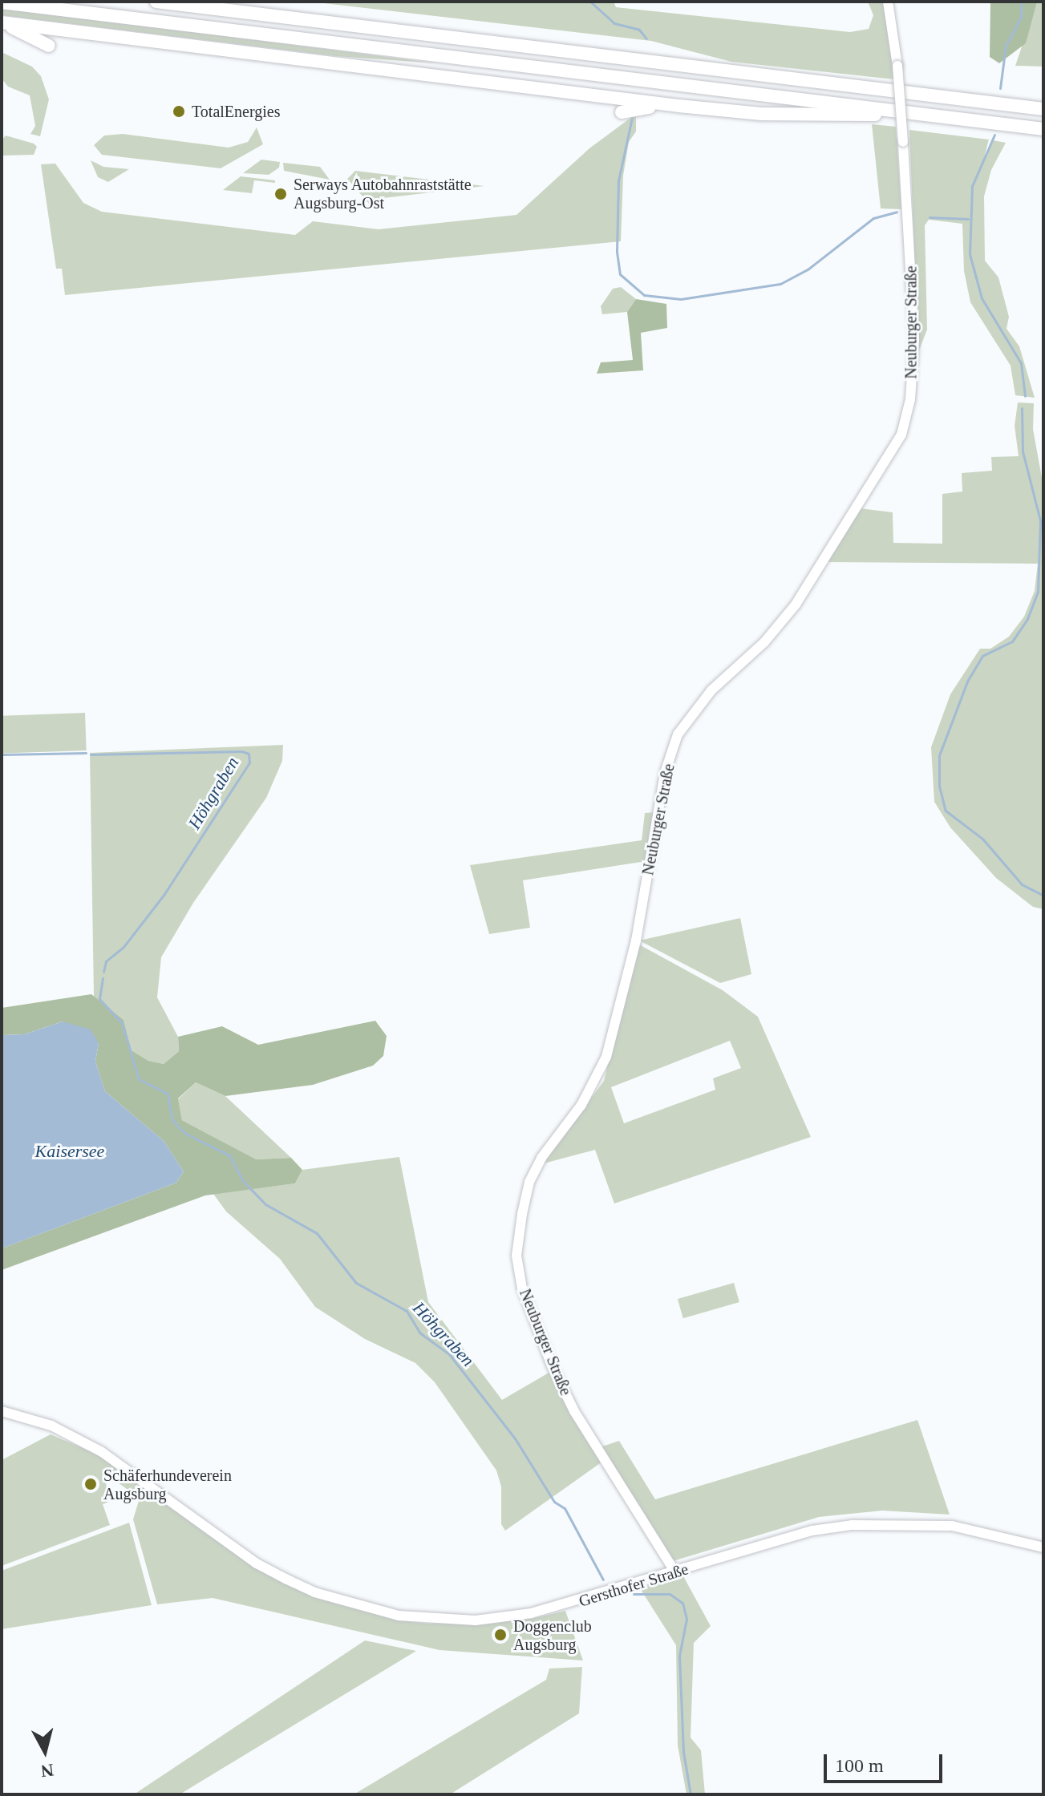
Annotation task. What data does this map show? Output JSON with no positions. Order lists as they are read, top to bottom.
{
  "streets": {
    "street": ["Neuburger Straße", "Gersthofer Straße"]
  },
  "crossings": [
    ["Neuburger Straße", "Gersthofer Straße"]
  ],
  "water": ["Höhgraben", "Kaisersee"],
  "places": [
    "TotalEnergies",
    "Serways Autobahnraststätte Augsburg-Ost",
    "Schäferhundeverein Augsburg",
    "Doggenclub Augsburg"
  ],
  "scale_bar": "100 m",
  "north": "bottom"
}
